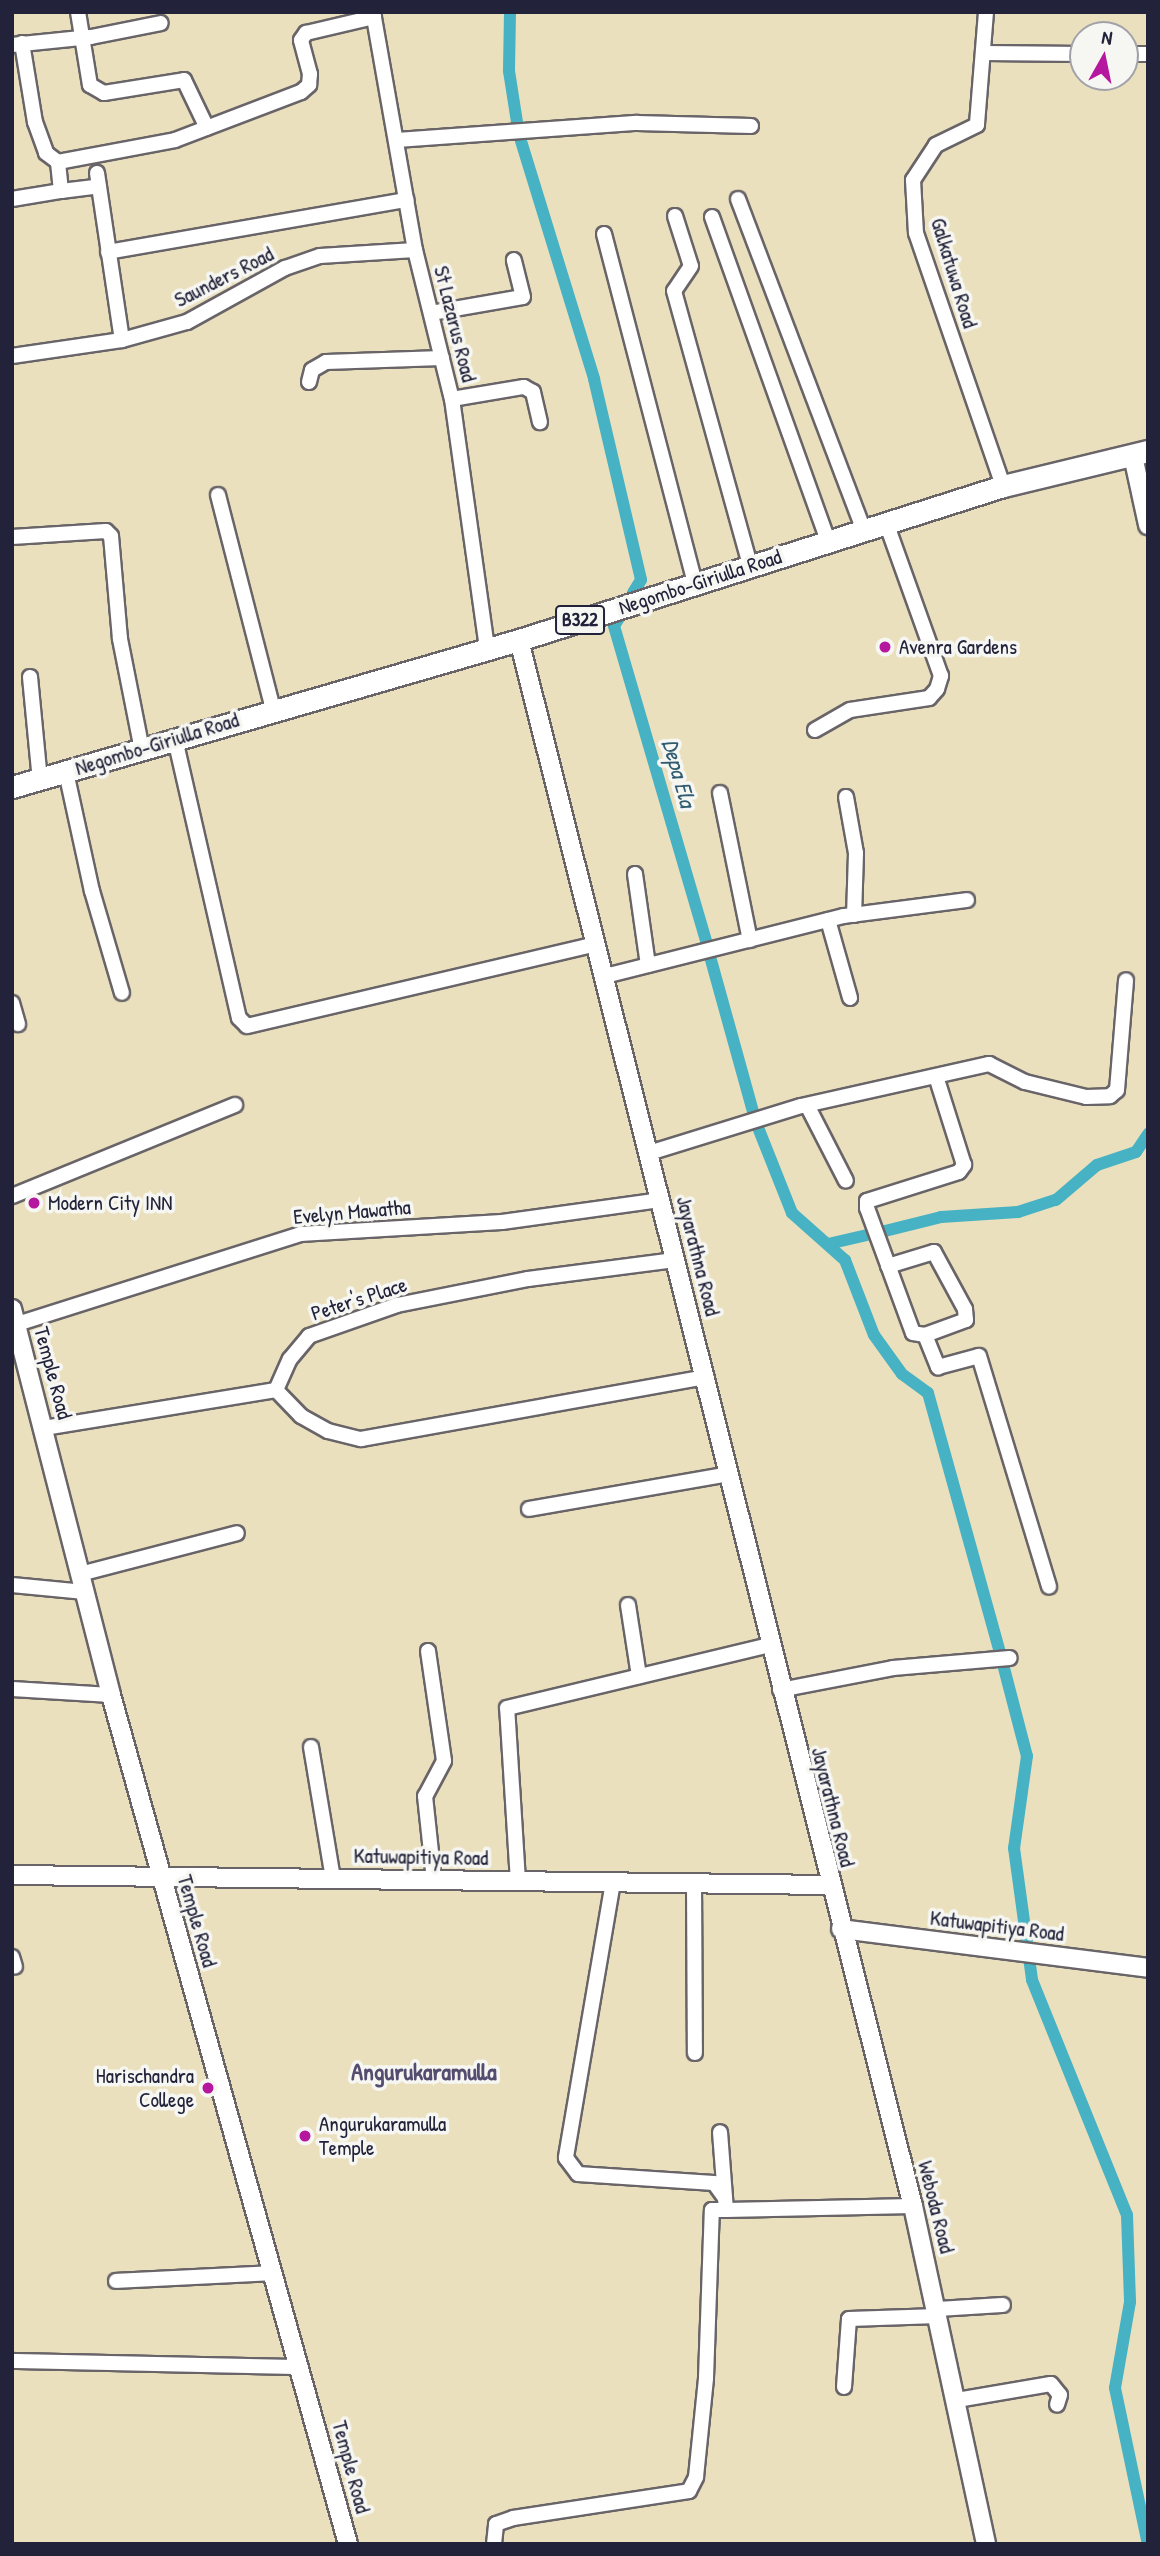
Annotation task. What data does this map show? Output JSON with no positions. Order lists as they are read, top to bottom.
{
  "streets": {
    "main road": ["Negombo-Giriulla Road", "B322"],
    "street": [
      "Galkatuwa Road",
      "Saunders Road",
      "St Lazarus Road",
      "Evelyn Mawatha",
      "Jayarathna Road",
      "Peter's Place",
      "Temple Road",
      "Katuwapitiya Road",
      "Weboda Road"
    ]
  },
  "crossings": [
    ["Galkatuwa Road", "Negombo-Giriulla Road"],
    ["Saunders Road", "St Lazarus Road"],
    ["St Lazarus Road", "Negombo-Giriulla Road"],
    ["Negombo-Giriulla Road", "Jayarathna Road"],
    ["Evelyn Mawatha", "Jayarathna Road"],
    ["Evelyn Mawatha", "Temple Road"],
    ["Jayarathna Road", "Peter's Place"],
    ["Jayarathna Road", "Katuwapitiya Road"],
    ["Jayarathna Road", "Weboda Road"],
    ["Temple Road", "Katuwapitiya Road"],
    ["Katuwapitiya Road", "Weboda Road"]
  ],
  "districts": ["Angurukaramulla"],
  "water": ["Depa Ela"],
  "places": [
    "Avenra Gardens",
    "Modern City INN",
    "Harischandra College",
    "Angurukaramulla Temple"
  ],
  "north": "top"
}
